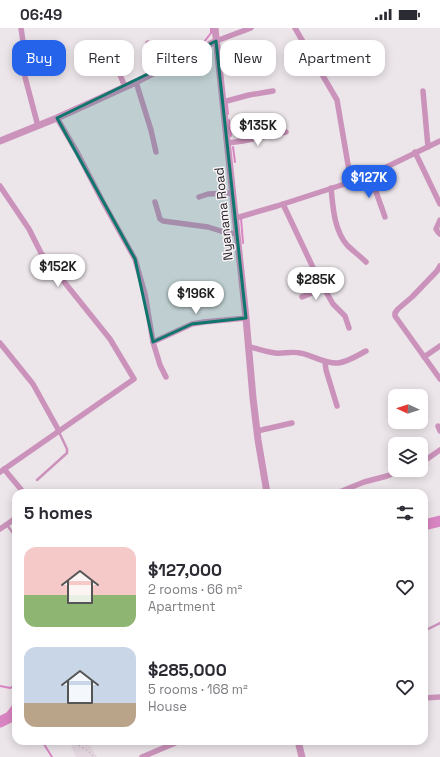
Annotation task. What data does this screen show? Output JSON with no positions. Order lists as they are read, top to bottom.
{
  "streets": {
    "street": ["Nyanama Road"]
  },
  "north": "left",
  "page": {
    "status": "06:49",
    "chip": [
      "Buy",
      "Rent",
      "Filters",
      "New",
      "Apartment"
    ],
    "price": [
      "$135K",
      "$127K",
      "$152K",
      "$285K",
      "$196K"
    ],
    "heading": "5 homes",
    "list": [
      {
        "name": "$127,000",
        "note": "2 rooms · 66 m² · Apartment"
      },
      {
        "name": "$285,000",
        "note": "5 rooms · 168 m² · House"
      }
    ]
  }
}
